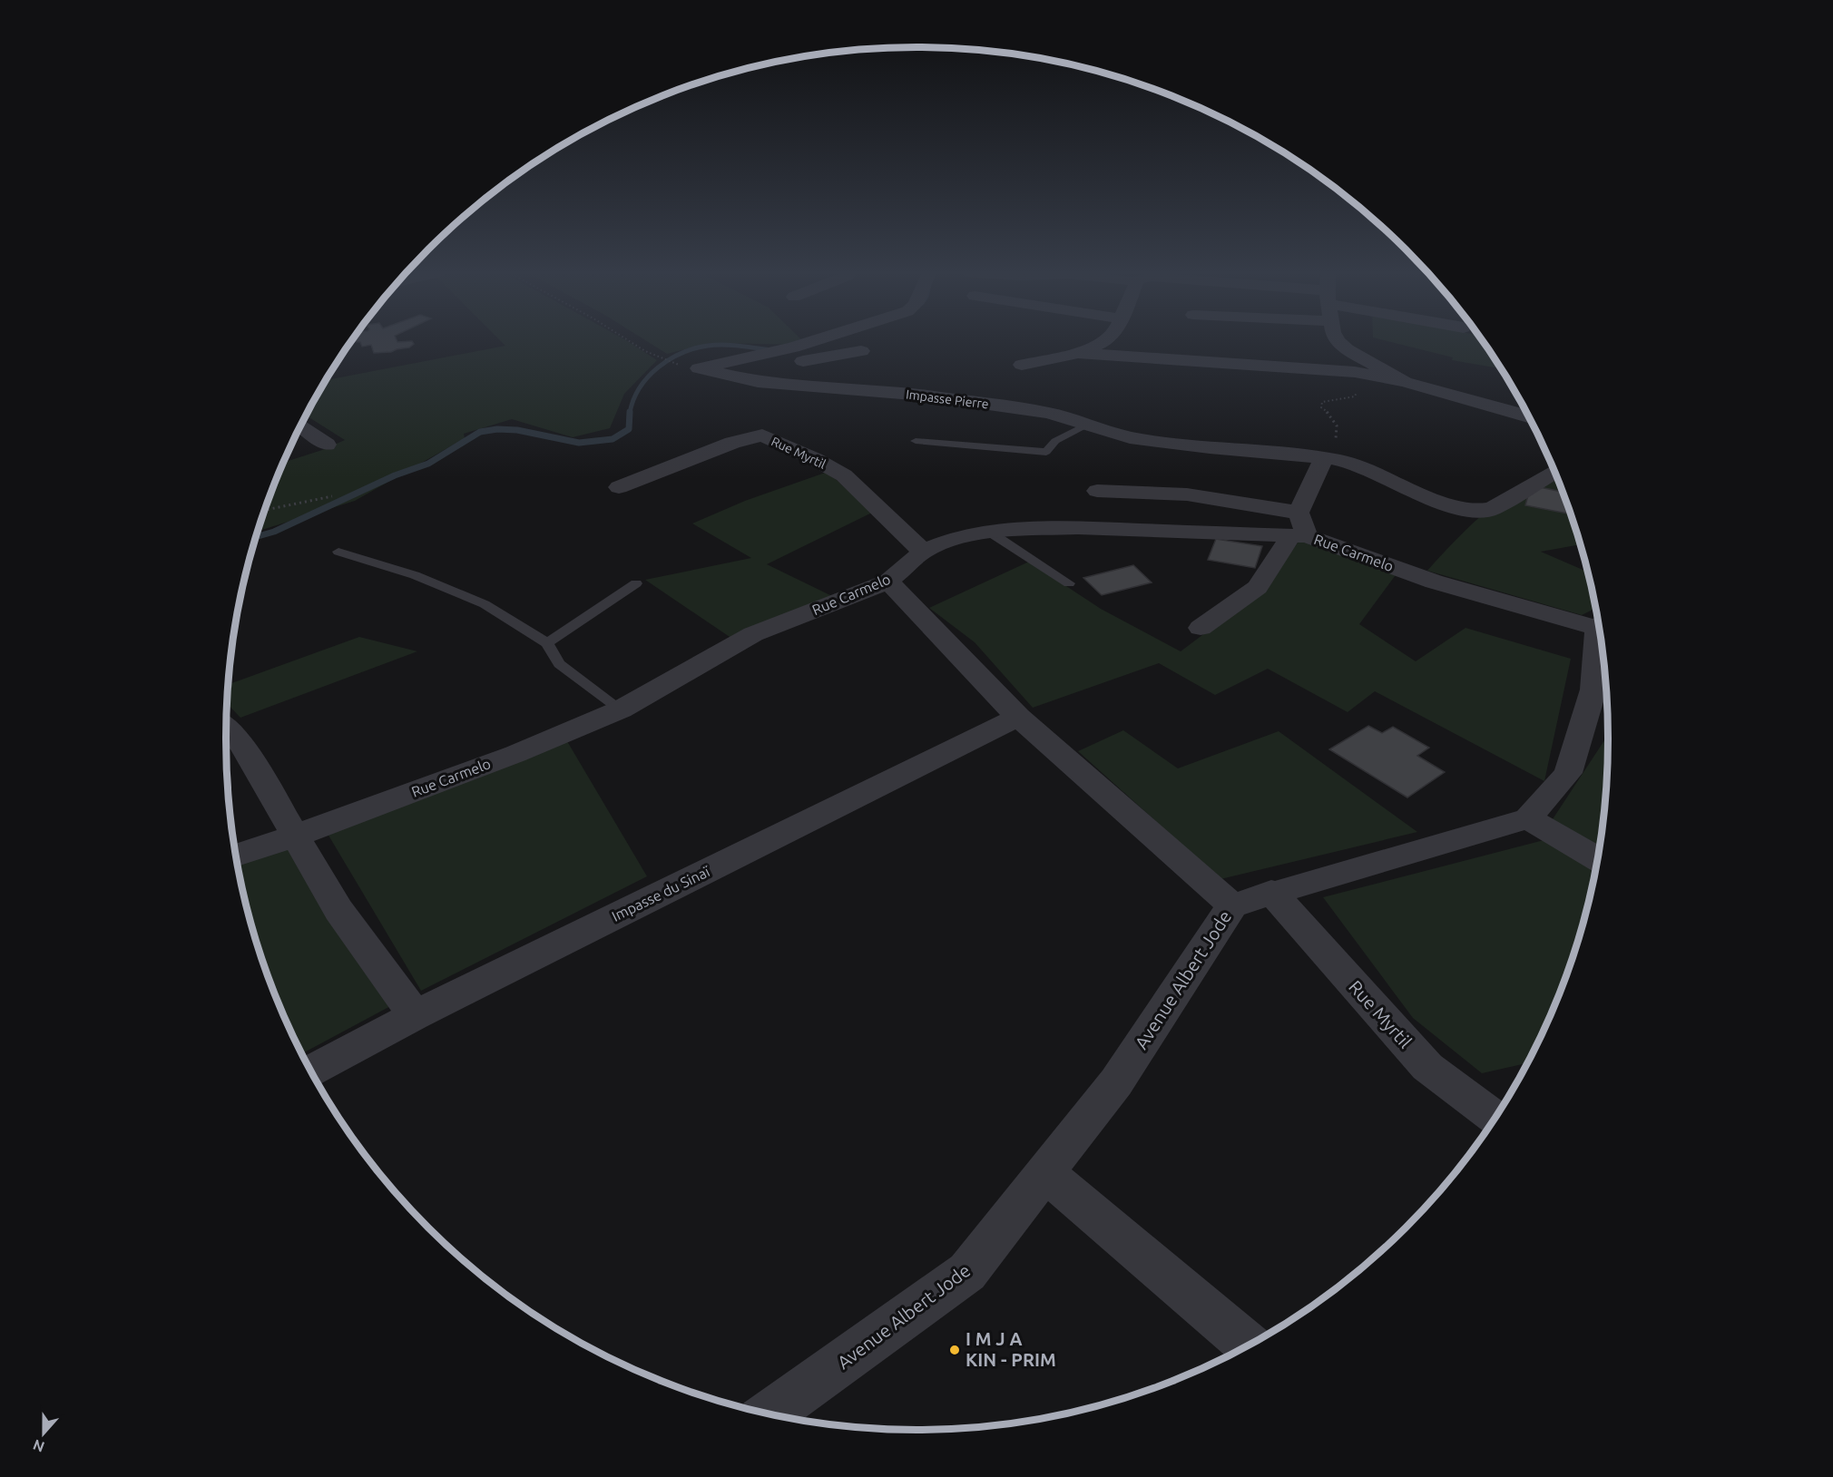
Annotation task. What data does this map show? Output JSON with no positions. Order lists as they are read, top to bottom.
{
  "streets": {
    "street": [
      "Impasse Pierre",
      "Rue Myrtil",
      "Rue Carmelo",
      "Impasse du Sinaï",
      "Avenue Albert Jode"
    ]
  },
  "crossings": [
    ["Rue Myrtil", "Rue Carmelo"],
    ["Rue Myrtil", "Avenue Albert Jode"]
  ],
  "places": ["I M J A KIN - PRIM"],
  "north": "bottom"
}
